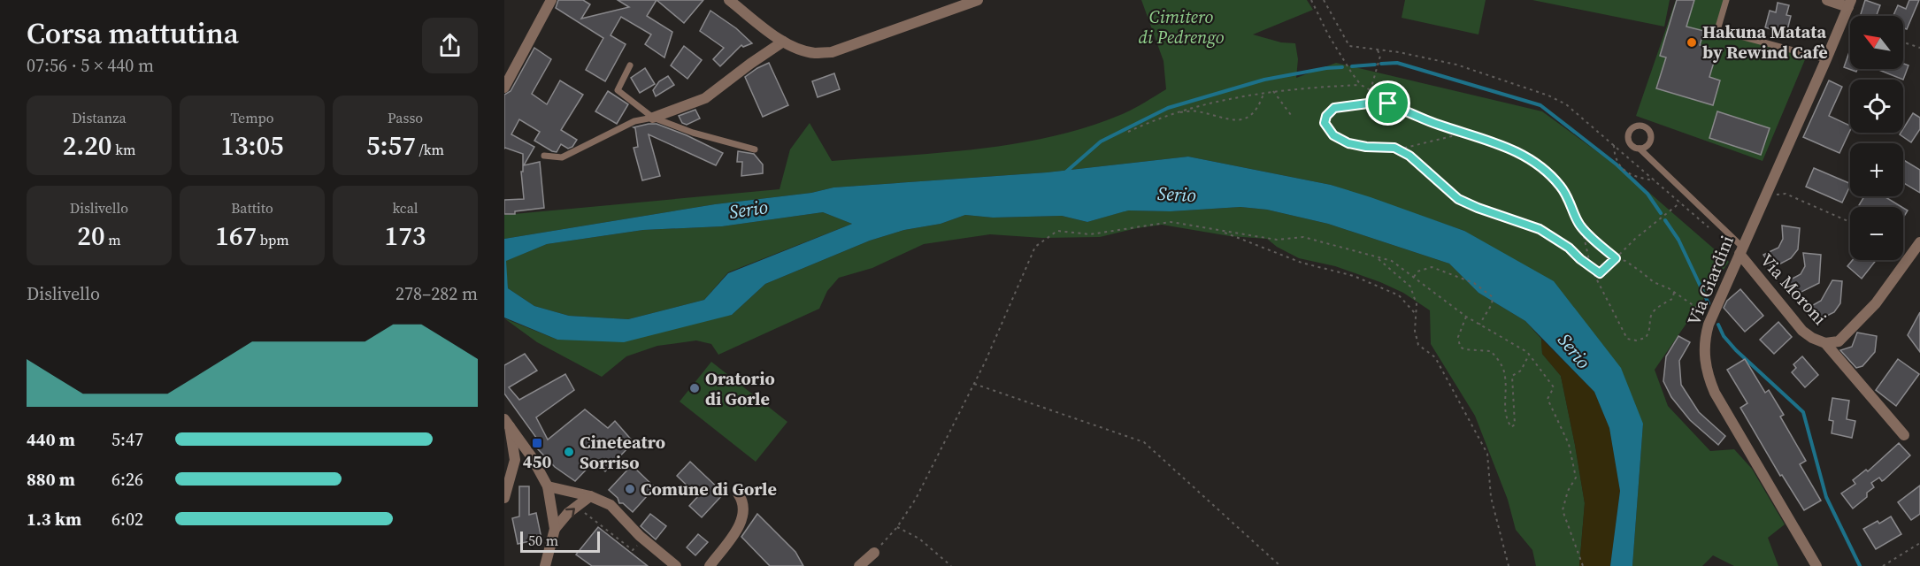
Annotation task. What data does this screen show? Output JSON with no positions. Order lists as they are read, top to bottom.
{
  "streets": {
    "street": ["Via Giardini", "Via Moroni"]
  },
  "crossings": [
    ["Via Giardini", "Via Moroni"]
  ],
  "water": ["Serio"],
  "parks": ["Cimitero di Pedrengo"],
  "places": {
    "other": [
      "Hakuna Matata by Rewind Cafè",
      "Oratorio di Gorle",
      "Cineteatro Sorriso",
      "Comune di Gorle"
    ],
    "transit": ["450"]
  },
  "scale_bar": "50 m",
  "north": "top left",
  "page": {
    "heading": ["Corsa mattutina", "07:56 · 5 × 440 m"],
    "map_buttons": ["+", "−"],
    "stats": [
      ["Distanza", "2.20 km"],
      ["Tempo", "13:05"],
      ["Passo", "5:57 /km"],
      ["Dislivello", "20 m"],
      ["Battito", "167 bpm"],
      ["kcal", "173"]
    ],
    "chart": ["Dislivello", "278–282 m"],
    "list": [
      {
        "name": "440 m",
        "note": "5:47"
      },
      {
        "name": "880 m",
        "note": "6:26"
      },
      {
        "name": "1.3 km",
        "note": "6:02"
      }
    ],
    "scale": "50 m"
  }
}
